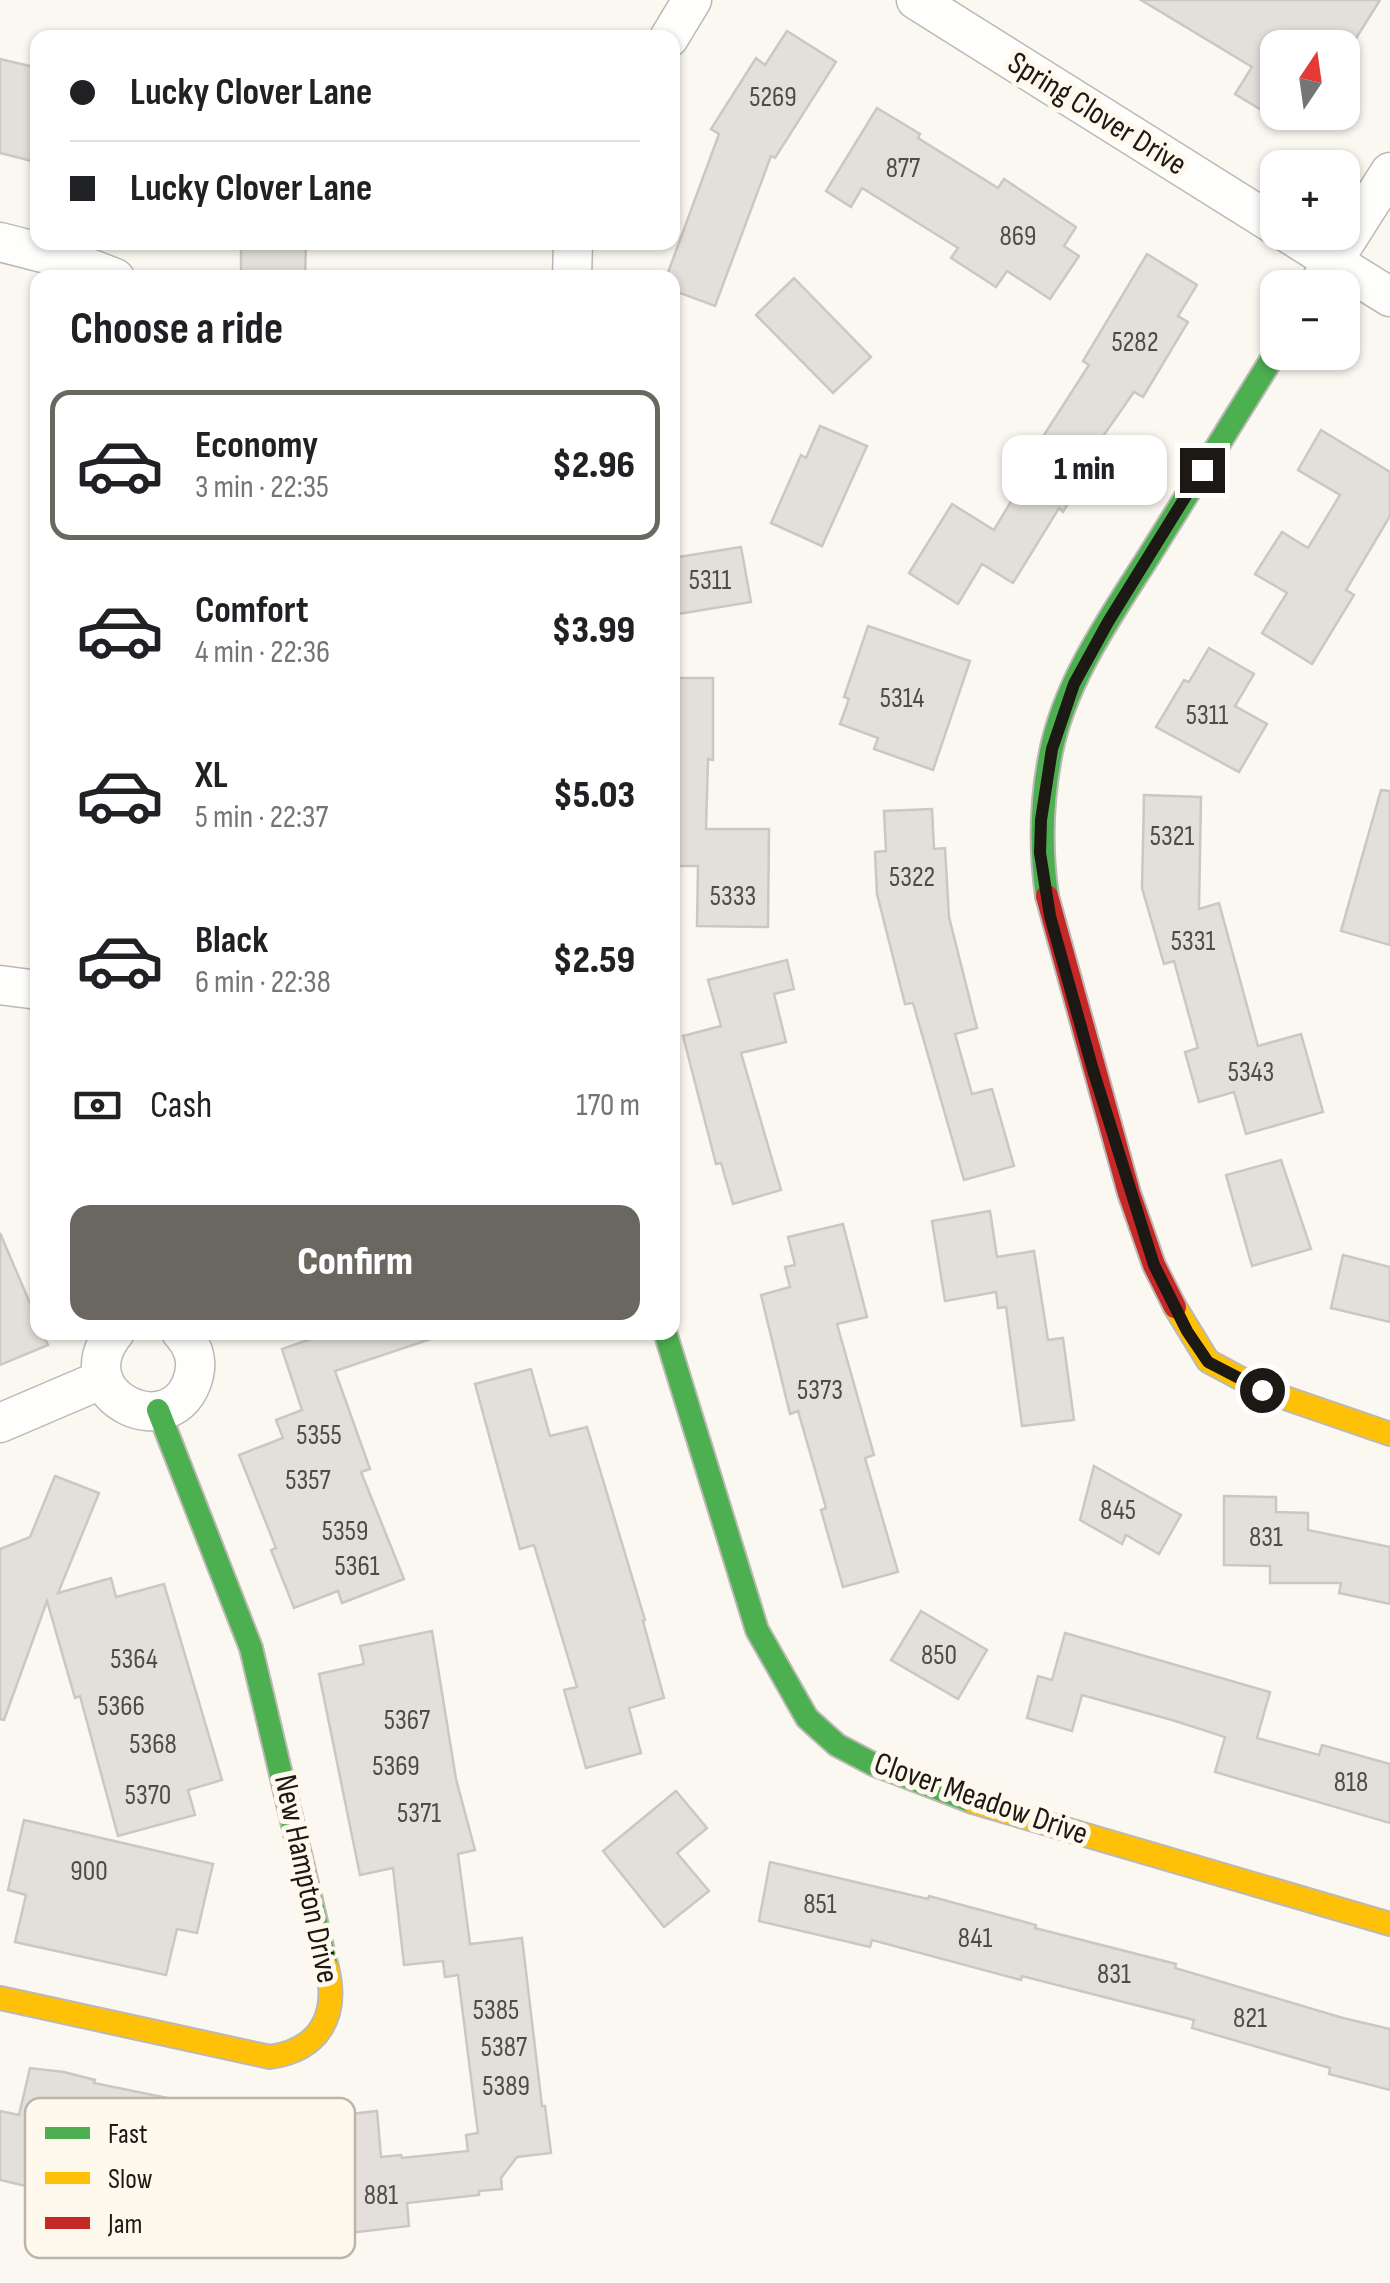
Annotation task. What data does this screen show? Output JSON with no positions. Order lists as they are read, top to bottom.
{
  "streets": {
    "street": ["Spring Clover Drive", "Clover Meadow Drive", "New Hampton Drive"]
  },
  "house_numbers": [
    "5269",
    "877",
    "869",
    "5282",
    "5311",
    "5314",
    "5311",
    "5321",
    "5322",
    "5333",
    "5331",
    "5343",
    "5373",
    "5355",
    "5357",
    "845",
    "5359",
    "831",
    "5361",
    "850",
    "5364",
    "5366",
    "5367",
    "5368",
    "5369",
    "818",
    "5370",
    "5371",
    "900",
    "851",
    "841",
    "831",
    "5385",
    "821",
    "5387",
    "5389",
    "881"
  ],
  "legend": ["Fast", "Slow", "Jam"],
  "north": "top",
  "page": {
    "map_buttons": ["+", "−"],
    "banner": ["Lucky Clover Lane", "Lucky Clover Lane"],
    "heading": "Choose a ride",
    "list": [
      {
        "name": "Economy",
        "note": "3 min · 22:35",
        "value": "$2.96"
      },
      {
        "name": "Comfort",
        "note": "4 min · 22:36",
        "value": "$3.99"
      },
      {
        "name": "XL",
        "note": "5 min · 22:37",
        "value": "$5.03"
      },
      {
        "name": "Black",
        "note": "6 min · 22:38",
        "value": "$2.59"
      }
    ],
    "bubble": "1 min",
    "pay": ["Cash", "170 m"],
    "buttons": "Confirm"
  }
}
